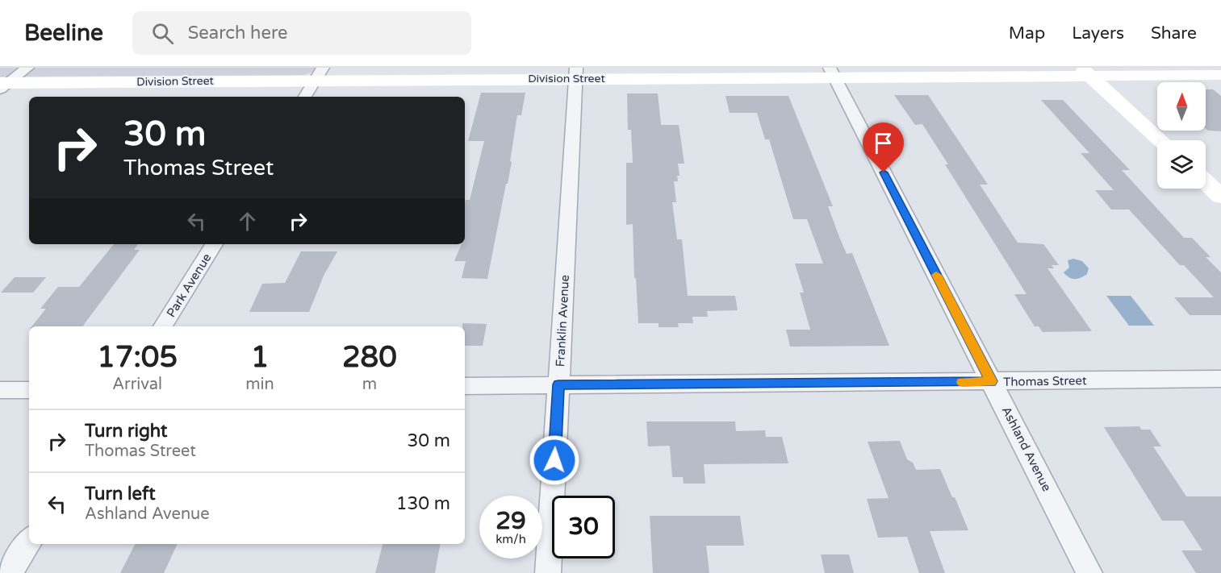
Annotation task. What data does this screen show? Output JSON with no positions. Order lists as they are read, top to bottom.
{
  "streets": {
    "street": [
      "Division Street",
      "Park Avenue",
      "Franklin Avenue",
      "Thomas Street",
      "Ashland Avenue"
    ]
  },
  "crossings": [
    ["Division Street", "Franklin Avenue"],
    ["Division Street", "Ashland Avenue"],
    ["Franklin Avenue", "Thomas Street"],
    ["Thomas Street", "Ashland Avenue"]
  ],
  "north": "top",
  "page": {
    "header": "Beeline",
    "search": "Search here",
    "nav": ["Map", "Layers", "Share"],
    "turn": ["30 m", "Thomas Street"],
    "eta": [
      "17:05",
      "Arrival",
      "1",
      "min",
      "280",
      "m"
    ],
    "list": [
      {
        "name": "Turn right",
        "note": "Thomas Street",
        "value": "30 m"
      },
      {
        "name": "Turn left",
        "note": "Ashland Avenue",
        "value": "130 m"
      }
    ],
    "speed": "29 km/h",
    "limit": "30"
  }
}
